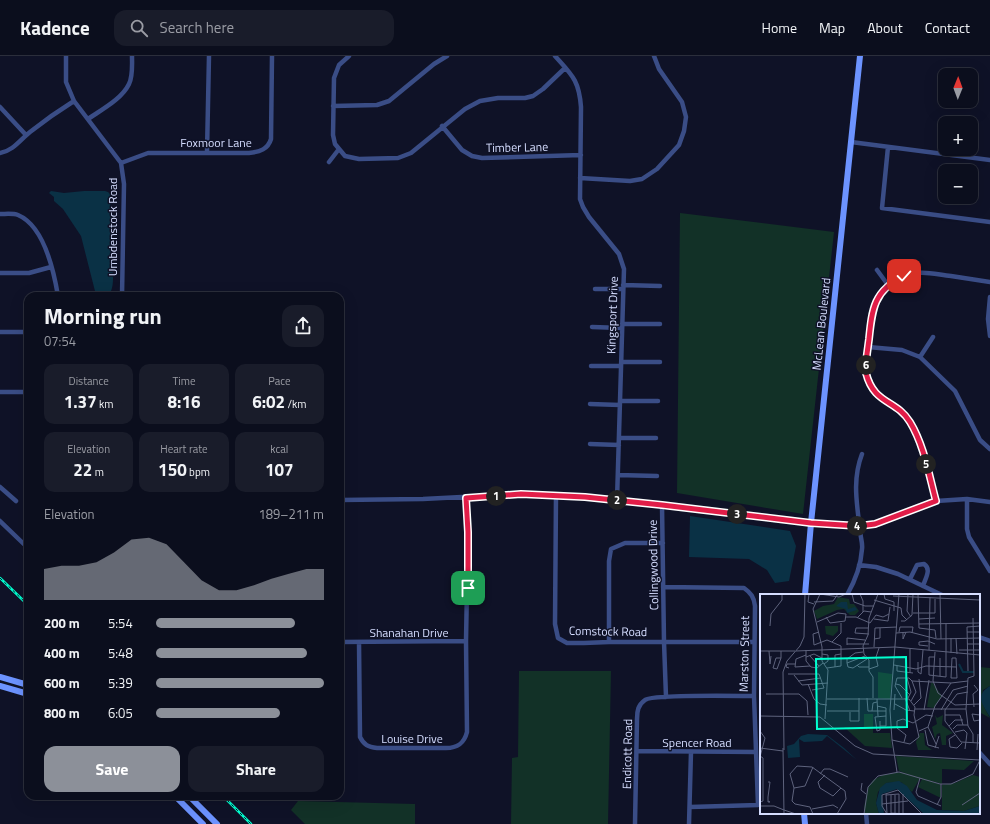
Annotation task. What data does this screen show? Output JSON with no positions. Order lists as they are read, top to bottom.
{
  "streets": {
    "main road": ["McLean Boulevard"],
    "street": [
      "Foxmoor Lane",
      "Timber Lane",
      "Umbdenstock Road",
      "Kingsport Drive",
      "Collingwood Drive",
      "Comstock Road",
      "Shanahan Drive",
      "Marston Street",
      "Louise Drive",
      "Spencer Road",
      "Endicott Road"
    ]
  },
  "crossings": [
    ["Foxmoor Lane", "Umbdenstock Road"],
    ["Timber Lane", "Kingsport Drive"],
    ["Collingwood Drive", "Comstock Road"],
    ["Collingwood Drive", "Marston Street"],
    ["Collingwood Drive", "Endicott Road"],
    ["Comstock Road", "Marston Street"],
    ["Shanahan Drive", "Louise Drive"],
    ["Marston Street", "Spencer Road"],
    ["Marston Street", "Endicott Road"],
    ["Spencer Road", "Endicott Road"]
  ],
  "north": "top",
  "page": {
    "header": "Kadence",
    "search": "Search here",
    "nav": [
      "Home",
      "Map",
      "About",
      "Contact"
    ],
    "map_buttons": ["+", "−"],
    "heading": ["Morning run", "07:54"],
    "pins": [
      "6",
      "5",
      "1",
      "2",
      "3",
      "4"
    ],
    "stats": [
      ["Distance", "1.37 km"],
      ["Time", "8:16"],
      ["Pace", "6:02 /km"],
      ["Elevation", "22 m"],
      ["Heart rate", "150 bpm"],
      ["kcal", "107"]
    ],
    "chart": ["Elevation", "189–211 m"],
    "list": [
      {
        "name": "200 m",
        "note": "5:54"
      },
      {
        "name": "400 m",
        "note": "5:48"
      },
      {
        "name": "600 m",
        "note": "5:39"
      },
      {
        "name": "800 m",
        "note": "6:05"
      }
    ],
    "buttons": ["Save", "Share"]
  }
}
